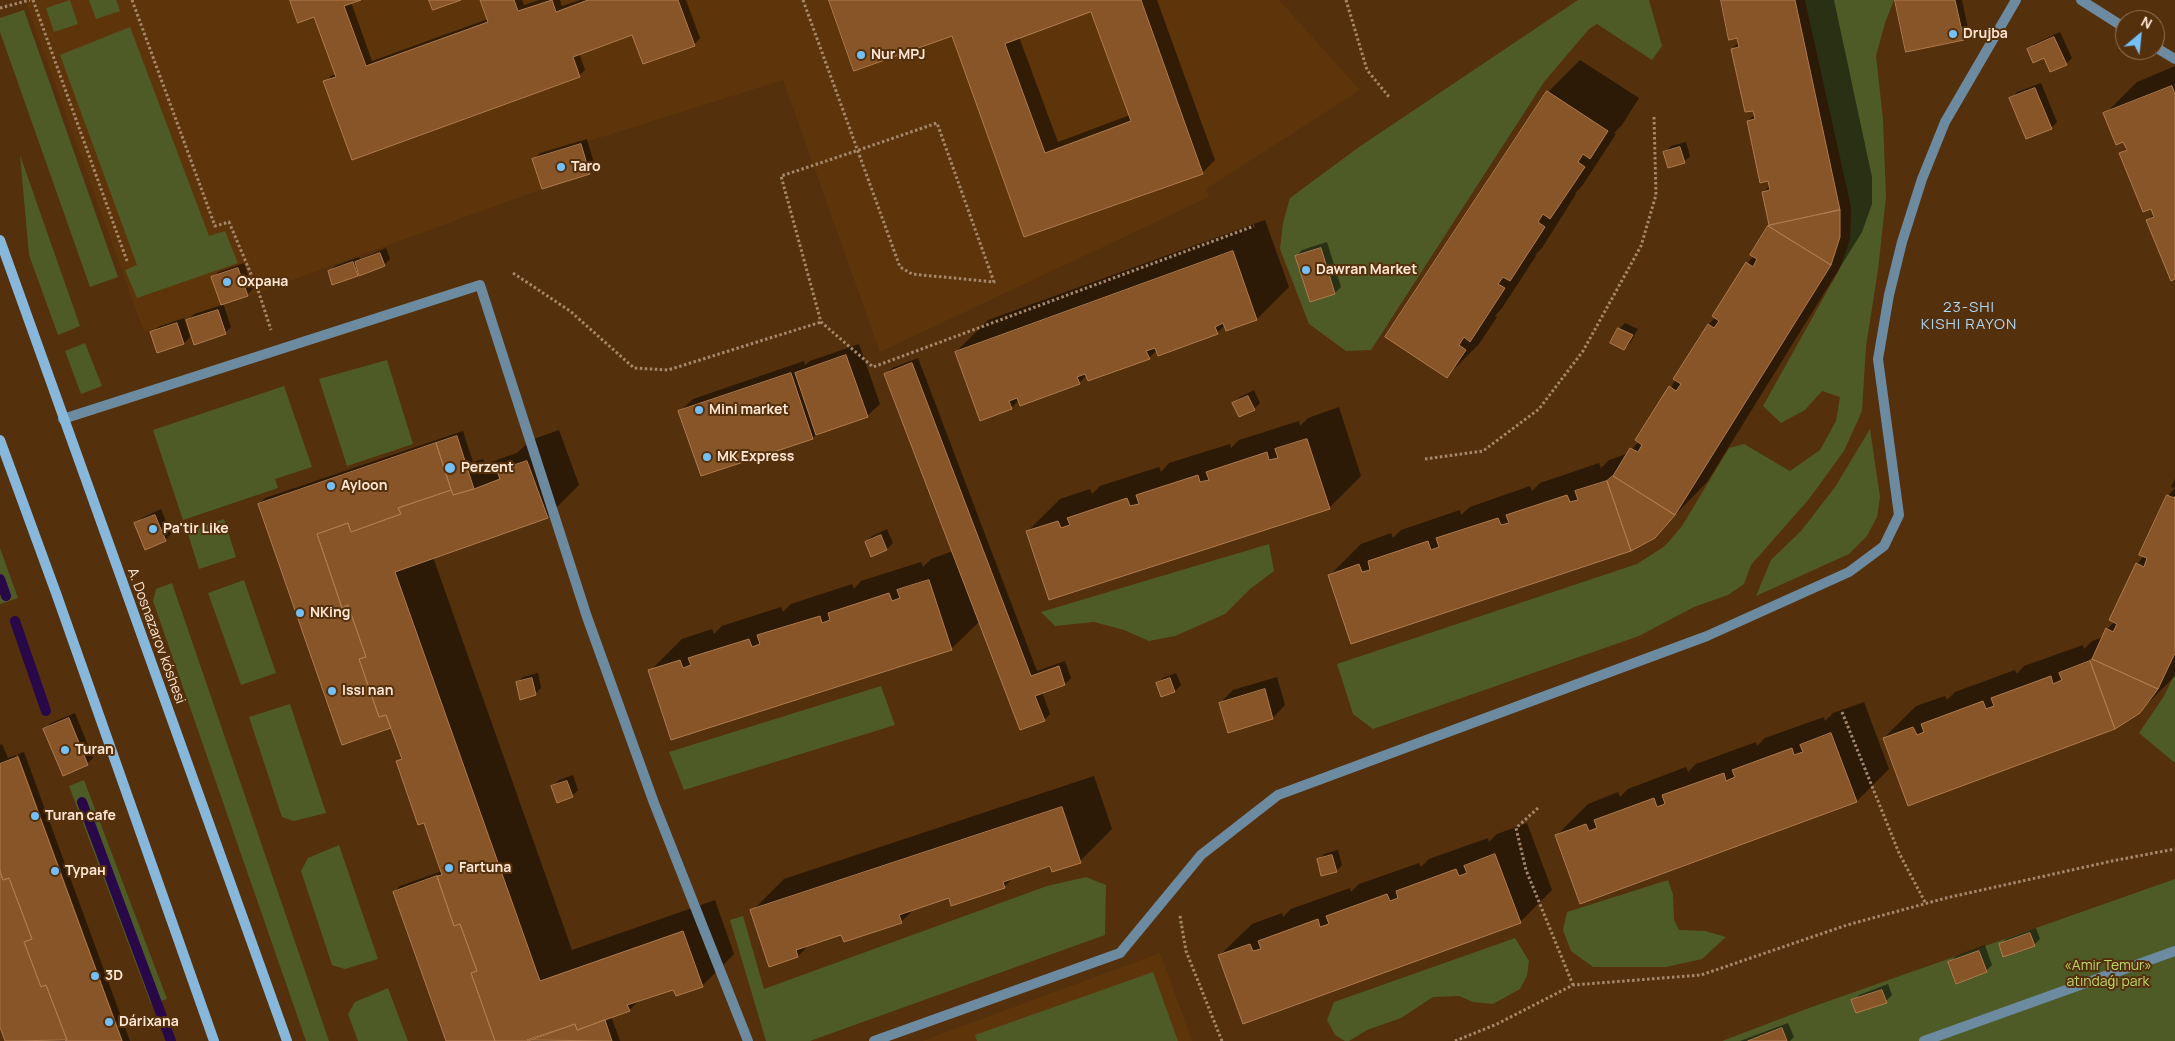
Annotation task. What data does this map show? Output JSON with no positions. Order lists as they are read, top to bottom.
{
  "streets": {
    "main road": ["A. Dosnazarov kóshesi"]
  },
  "districts": ["23-SHI KISHI RAYON"],
  "parks": ["«Amir Temur» atındaǵı park"],
  "places": [
    "Drujba",
    "Nur MPJ",
    "Taro",
    "Dawran Market",
    "Охрана",
    "Mini market",
    "MK Express",
    "Perzent",
    "Ayloon",
    "Pa'tir Like",
    "NKing",
    "Issı nan",
    "Turan",
    "Turan cafe",
    "Fartuna",
    "Туран",
    "3D",
    "Dárixana"
  ],
  "north": "top right"
}
